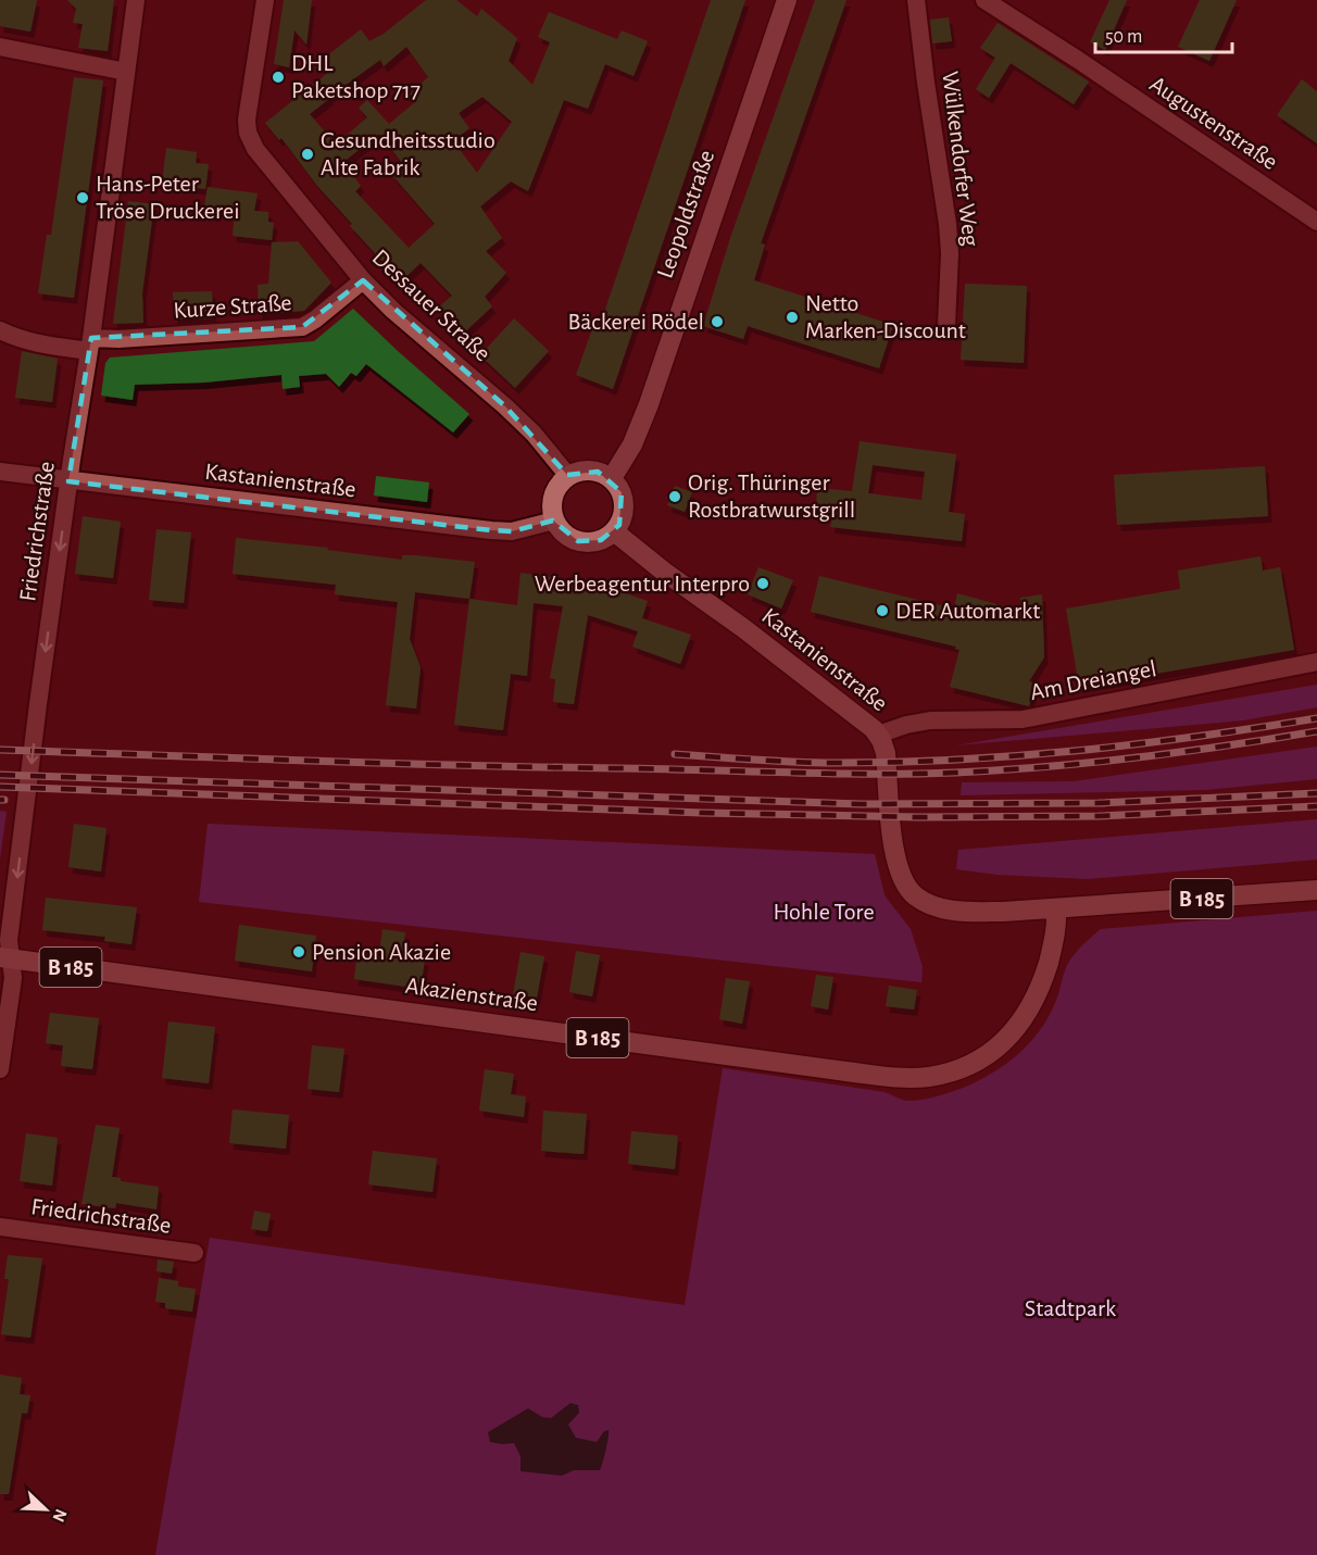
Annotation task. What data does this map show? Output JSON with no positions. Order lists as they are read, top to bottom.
{
  "streets": {
    "main road": [
      "Leopoldstraße",
      "Kastanienstraße",
      "B 185",
      "Akazienstraße"
    ],
    "street": [
      "Augustenstraße",
      "Wülkendorfer Weg",
      "Dessauer Straße",
      "Kurze Straße",
      "Friedrichstraße",
      "Am Dreiangel"
    ]
  },
  "crossings": [
    ["Leopoldstraße", "Dessauer Straße"],
    ["Leopoldstraße", "Kastanienstraße"],
    ["Dessauer Straße", "Kurze Straße"],
    ["Dessauer Straße", "Kastanienstraße"],
    ["Kurze Straße", "Friedrichstraße"],
    ["Kastanienstraße", "Friedrichstraße"],
    ["Kastanienstraße", "Am Dreiangel"],
    ["Kastanienstraße", "B 185"],
    ["Kastanienstraße", "Akazienstraße"],
    ["Friedrichstraße", "Akazienstraße"],
    ["B 185", "Akazienstraße"]
  ],
  "one_way": ["Friedrichstraße"],
  "parks": ["Hohle Tore", "Stadtpark"],
  "places": [
    "DHL Paketshop 717",
    "Gesundheitsstudio Alte Fabrik",
    "Hans-Peter Tröse Druckerei",
    "Netto Marken-Discount",
    "Bäckerei Rödel",
    "Orig. Thüringer Rostbratwurstgrill",
    "Werbeagentur Interpro",
    "DER Automarkt",
    "Pension Akazie"
  ],
  "scale_bar": "50 m",
  "north": "bottom right"
}
